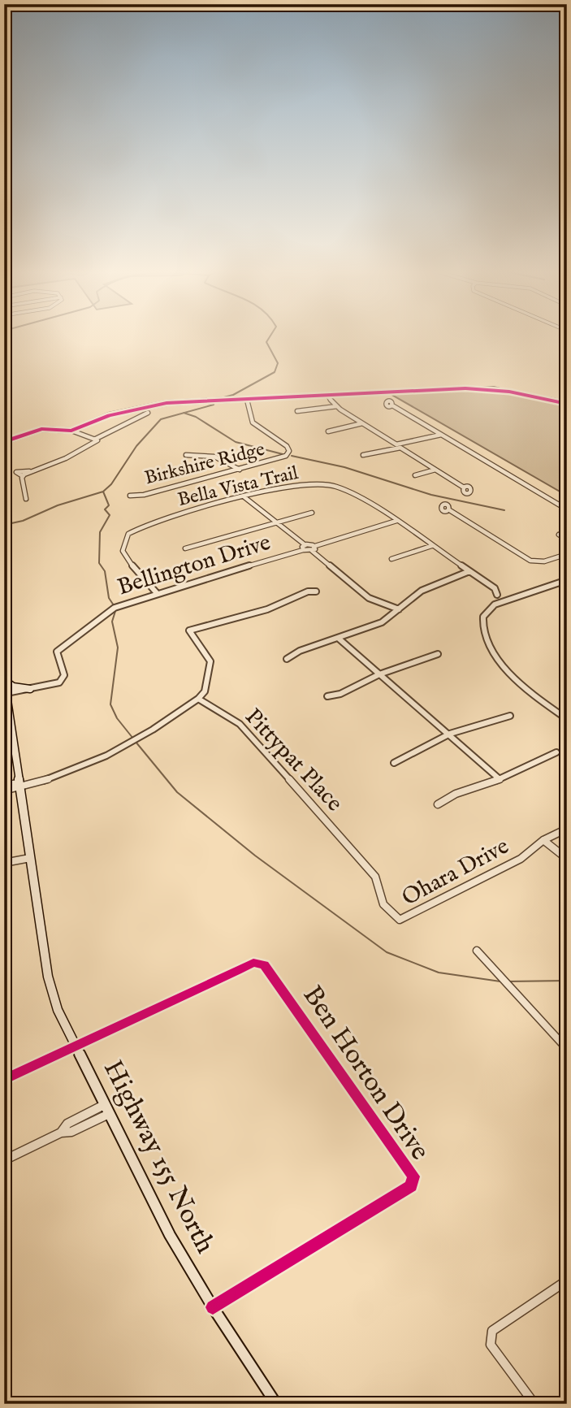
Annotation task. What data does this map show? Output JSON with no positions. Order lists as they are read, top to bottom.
{
  "streets": {
    "main road": ["Highway 155 North"],
    "street": [
      "Birkshire Ridge",
      "Bella Vista Trail",
      "Bellington Drive",
      "Pittypat Place",
      "Ohara Drive",
      "Ben Horton Drive"
    ]
  },
  "crossings": [
    ["Bella Vista Trail", "Bellington Drive"],
    ["Bellington Drive", "Highway 155 North"],
    ["Pittypat Place", "Ohara Drive"],
    ["Ben Horton Drive", "Highway 155 North"]
  ]
}
